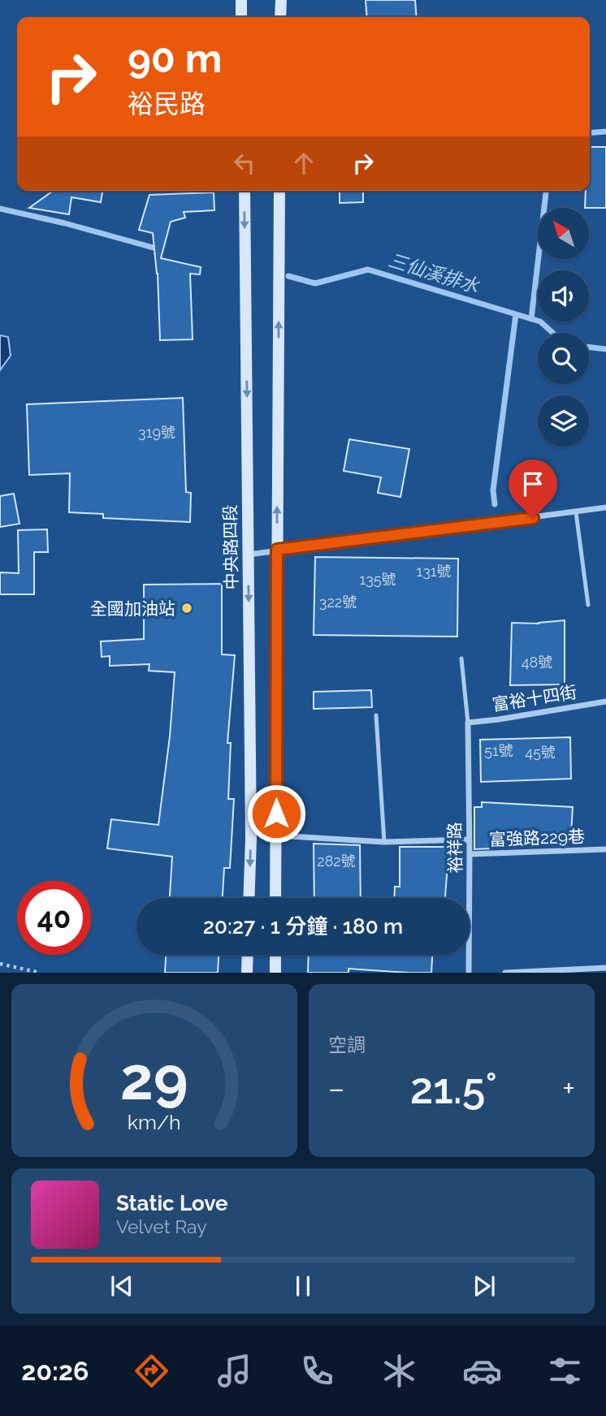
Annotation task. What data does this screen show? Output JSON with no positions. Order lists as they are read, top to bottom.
{
  "streets": {
    "street": [
      "中央路四段",
      "富裕十四街",
      "富強路229巷",
      "裕祥路"
    ]
  },
  "crossings": [
    ["富裕十四街", "裕祥路"],
    ["富強路229巷", "裕祥路"]
  ],
  "water": ["三仙溪排水"],
  "places": ["全國加油站"],
  "house_numbers": [
    "319號",
    "131號",
    "135號",
    "322號",
    "48號",
    "51號",
    "45號",
    "282號"
  ],
  "north": "top left",
  "page": {
    "turn": ["90 m", "裕民路"],
    "limit": "40",
    "trip": "20:27 · 1 分鐘 · 180 m",
    "tile": "空調",
    "heat": ["−", "21.5°", "+"],
    "song": ["Static Love", "Velvet Ray"],
    "tabs": "20:26",
    "gauge": ["29", "km/h"]
  }
}
